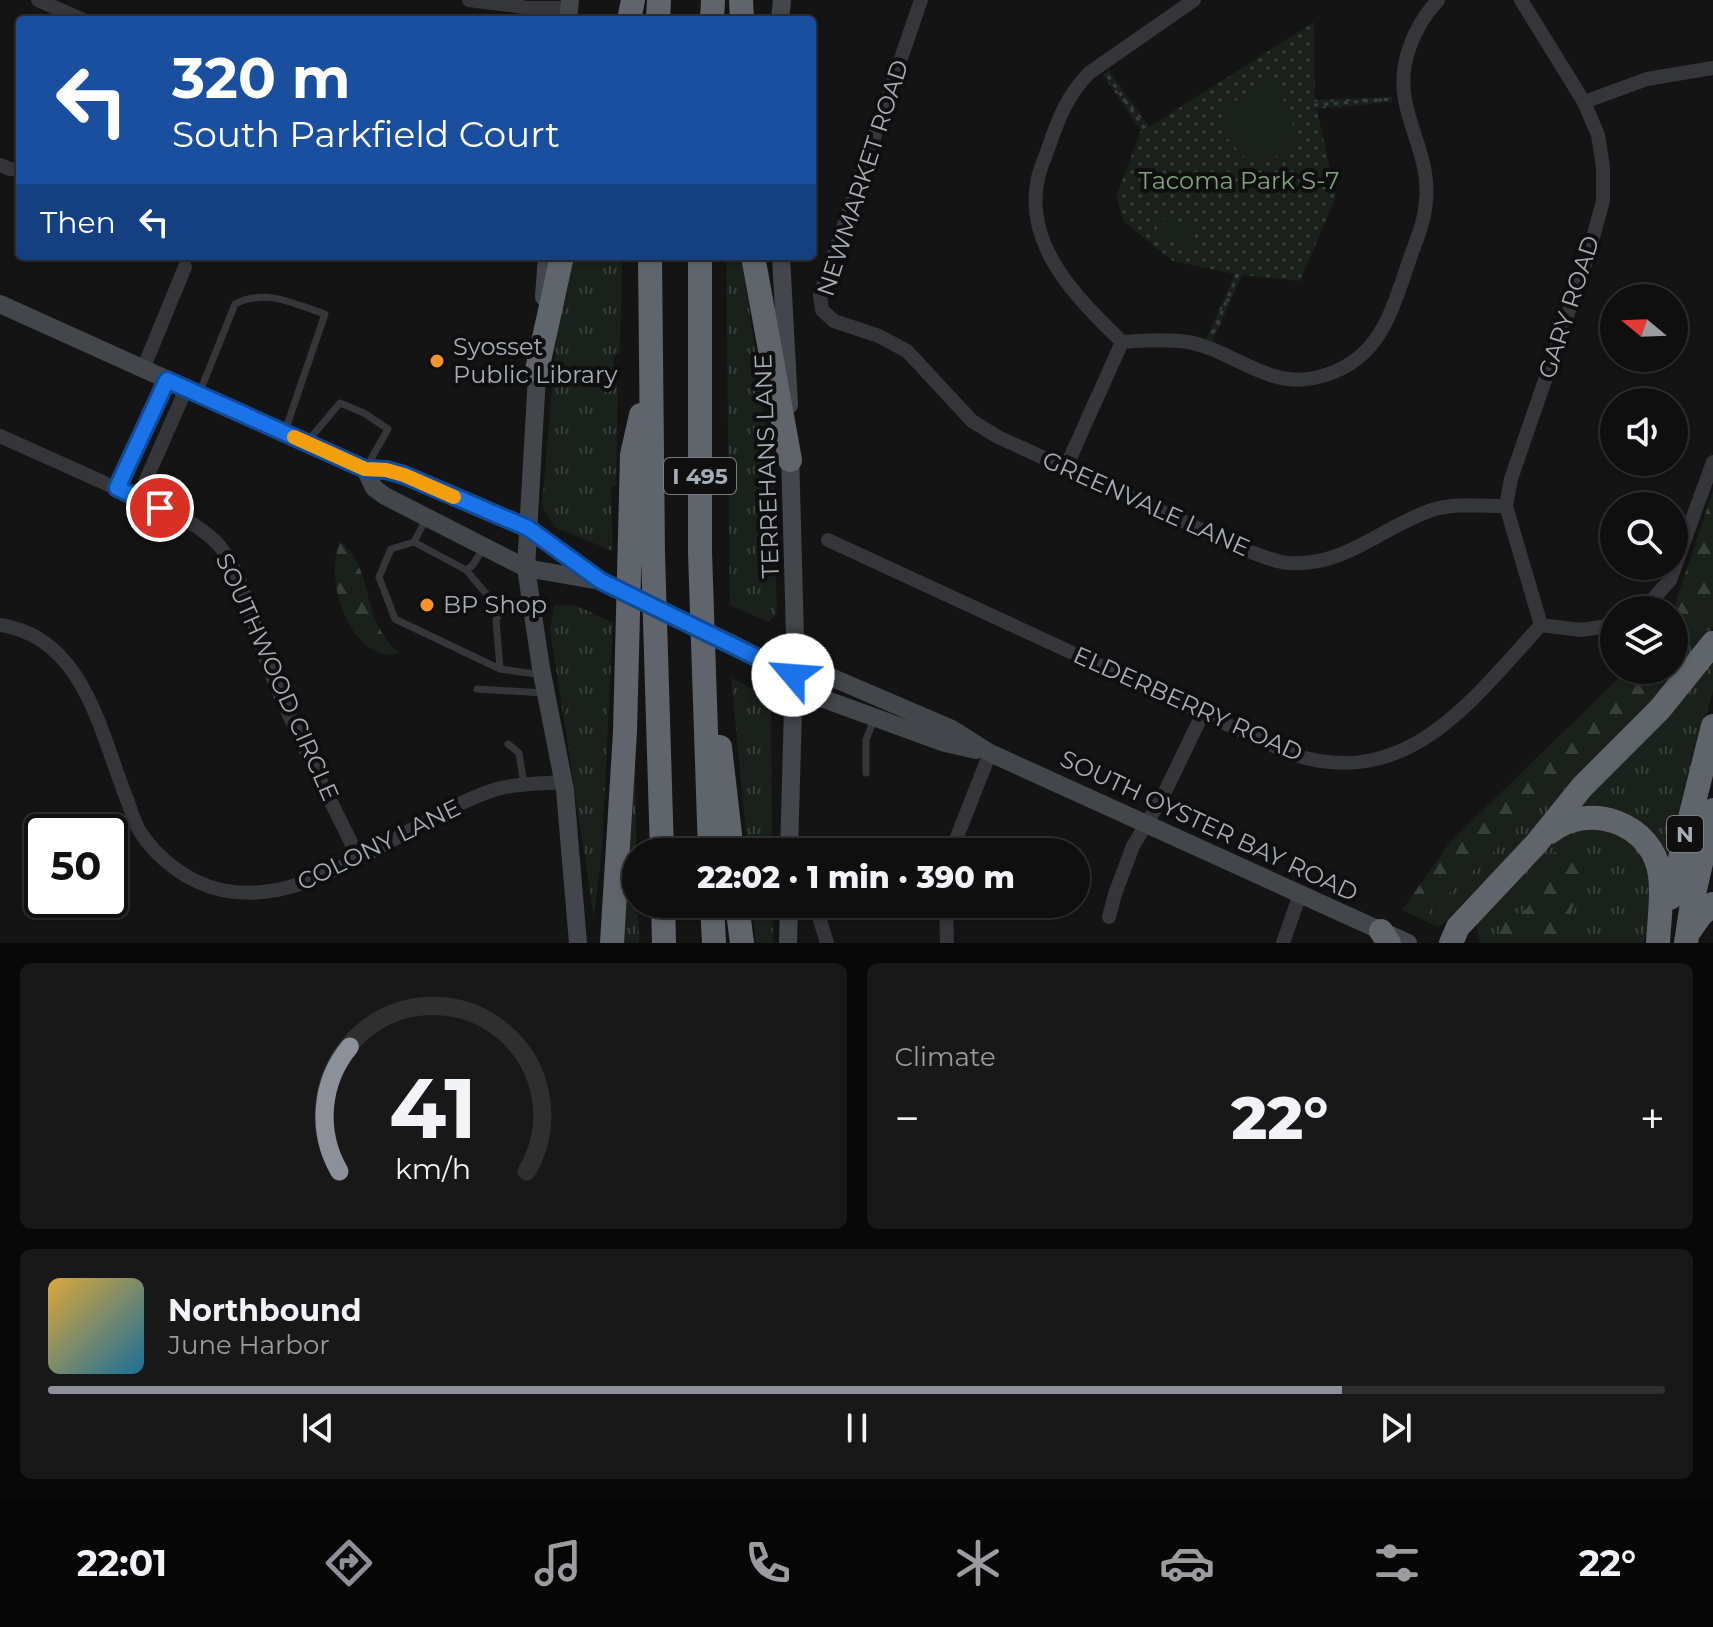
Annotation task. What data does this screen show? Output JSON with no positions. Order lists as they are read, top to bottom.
{
  "streets": {
    "highway": ["I 495", "N"],
    "main road": ["TERREHANS LANE", "SOUTH OYSTER BAY ROAD"],
    "street": [
      "NEWMARKET ROAD",
      "GARY ROAD",
      "GREENVALE LANE",
      "SOUTHWOOD CIRCLE",
      "ELDERBERRY ROAD",
      "COLONY LANE"
    ]
  },
  "crossings": [
    ["NEWMARKET ROAD", "GREENVALE LANE"],
    ["GARY ROAD", "GREENVALE LANE"],
    ["GARY ROAD", "ELDERBERRY ROAD"],
    ["TERREHANS LANE", "SOUTH OYSTER BAY ROAD"],
    ["SOUTHWOOD CIRCLE", "COLONY LANE"]
  ],
  "parks": ["Tacoma Park S-7"],
  "places": ["Syosset Public Library", "BP Shop"],
  "north": "left",
  "page": {
    "turn": ["320 m", "South Parkfield Court"],
    "then": "Then",
    "limit": "50",
    "trip": "22:02 · 1 min · 390 m",
    "tile": "Climate",
    "heat": ["−", "22°", "+"],
    "song": ["Northbound", "June Harbor"],
    "tabs": ["22:01", "22°"],
    "gauge": ["41", "km/h"]
  }
}
